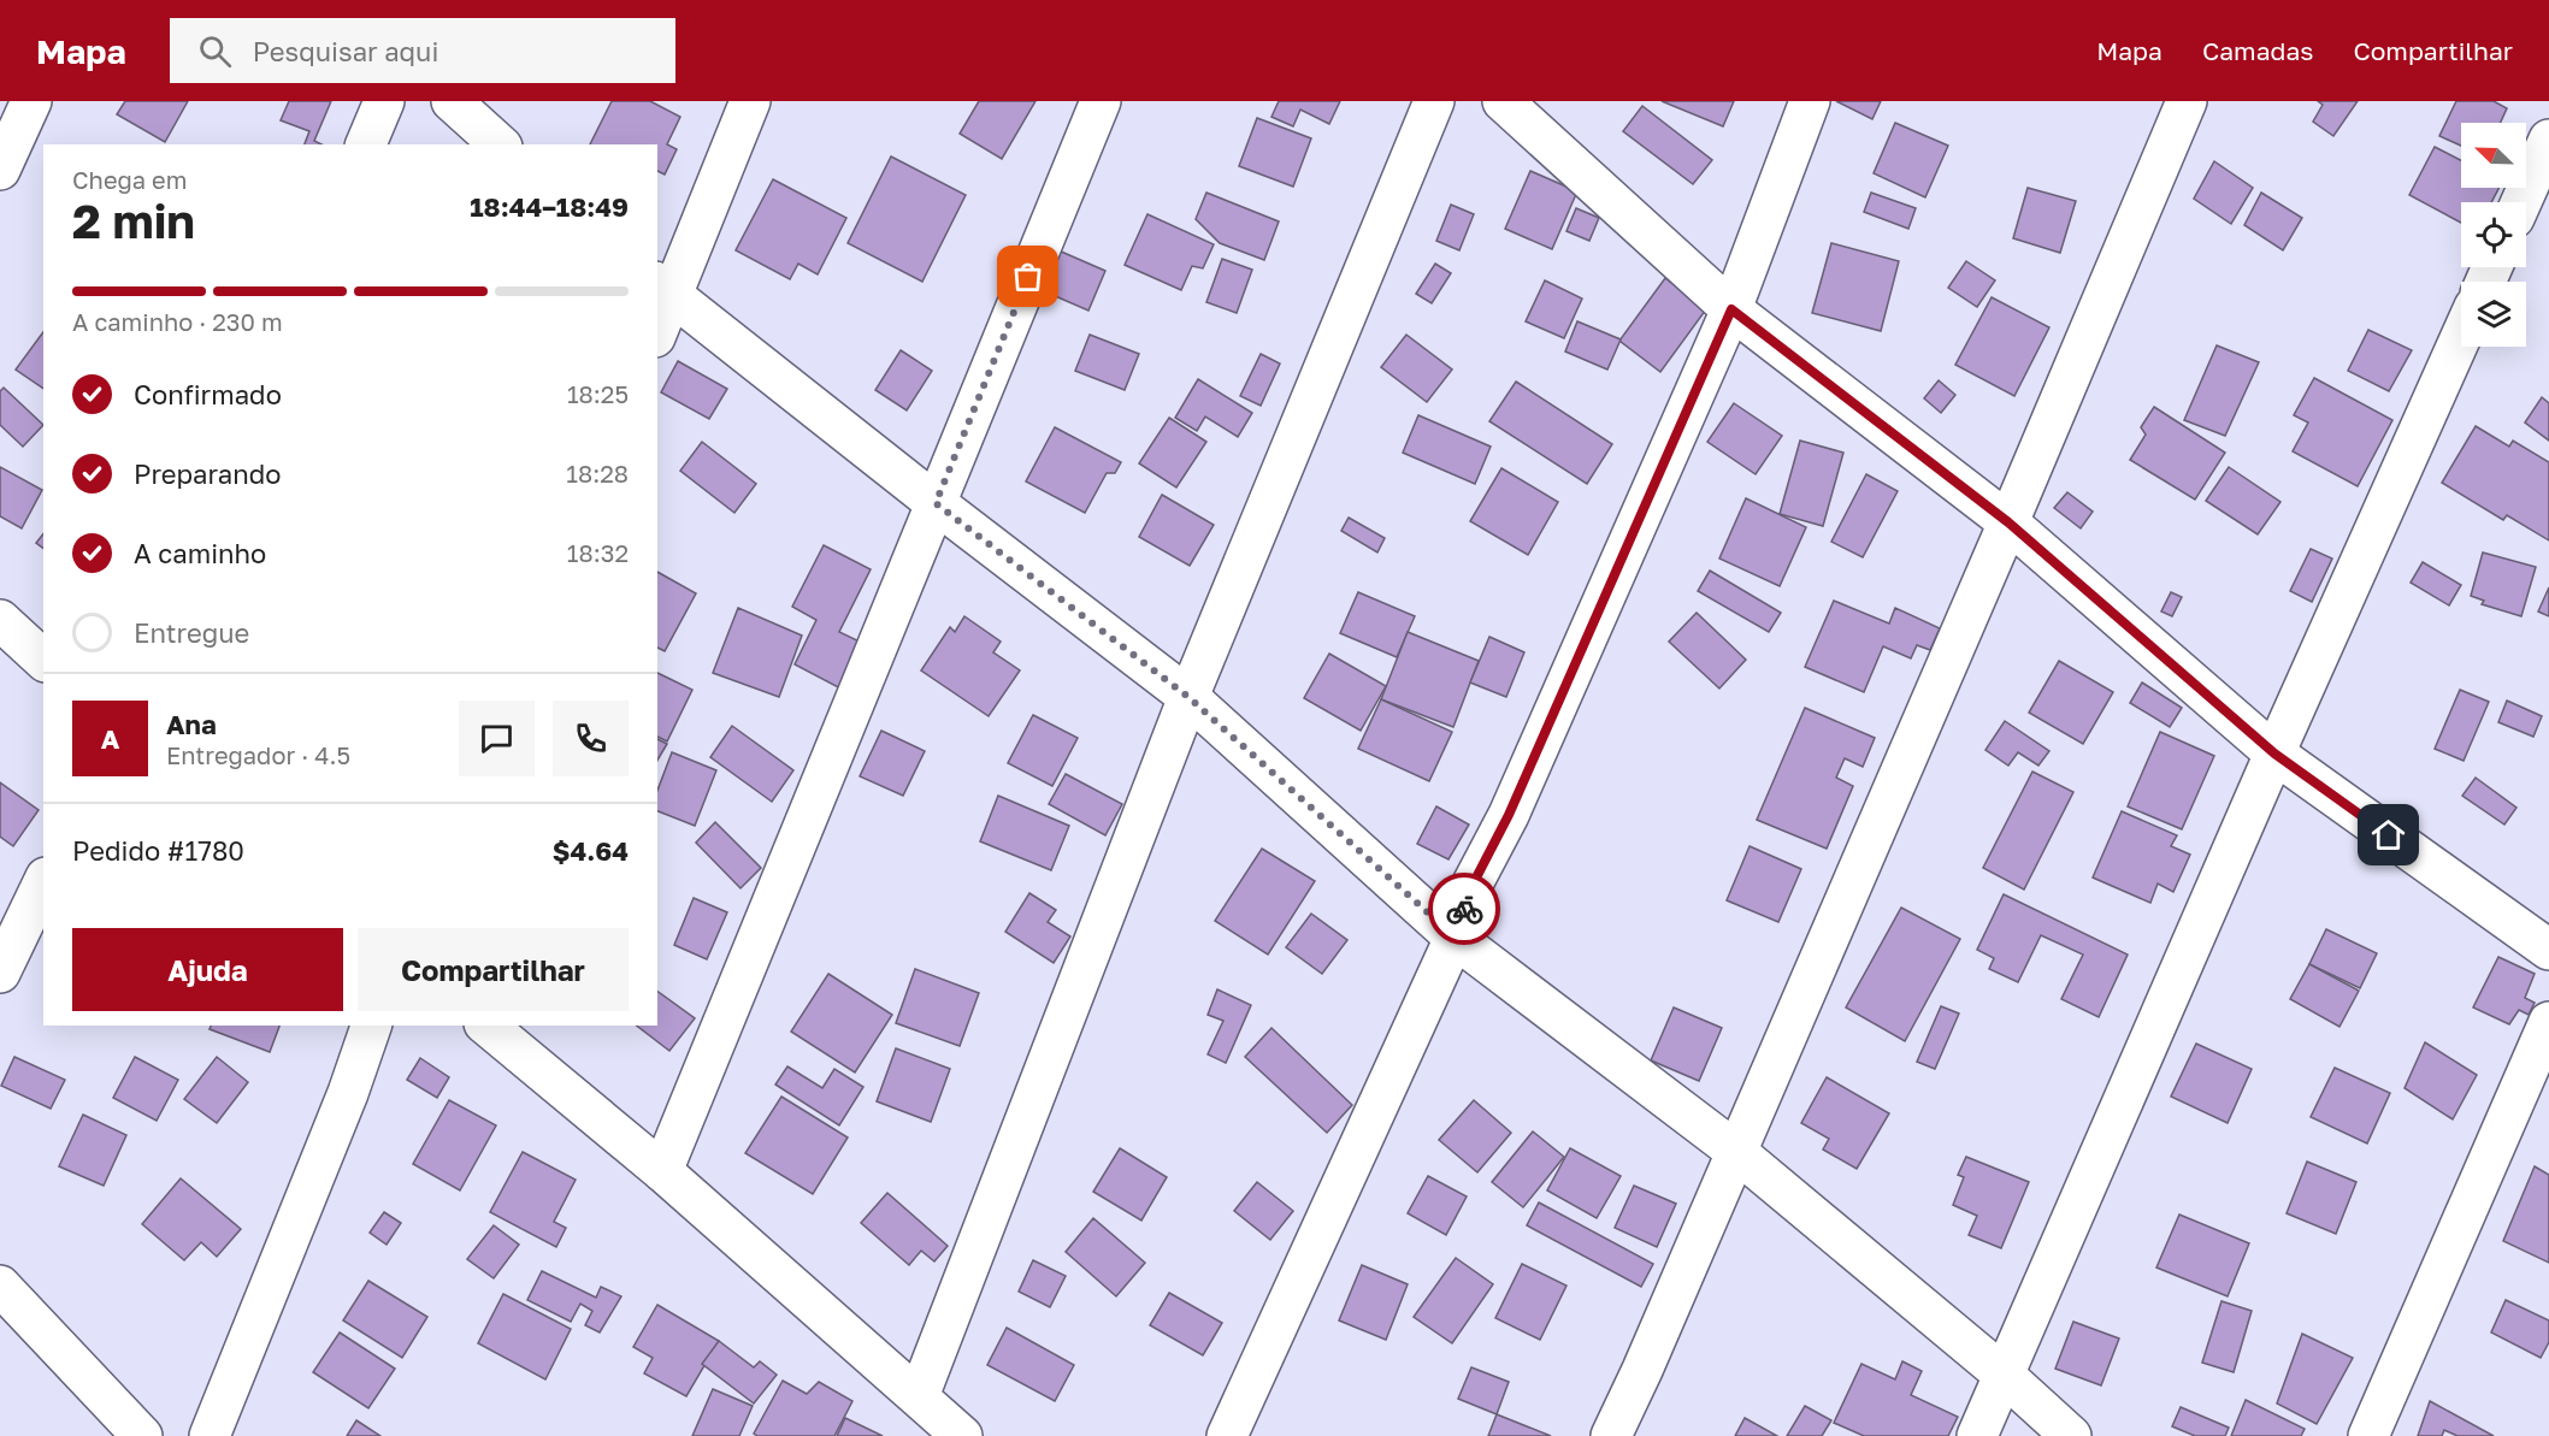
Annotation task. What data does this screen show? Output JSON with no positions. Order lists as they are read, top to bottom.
{
  "north": "top left",
  "page": {
    "header": "Mapa",
    "search": "Pesquisar aqui",
    "nav": ["Mapa", "Camadas", "Compartilhar"],
    "heading": ["2 min", "Chega em", "18:44–18:49"],
    "panel": [
      "Ana",
      "Entregador · 4.5",
      "Pedido #1780",
      "$4.64"
    ],
    "bar": "A caminho · 230 m",
    "list": [
      ["Confirmado", "18:25"],
      ["Preparando", "18:28"],
      ["A caminho", "18:32"],
      "Entregue"
    ],
    "round": "A",
    "buttons": ["Ajuda", "Compartilhar"]
  }
}
